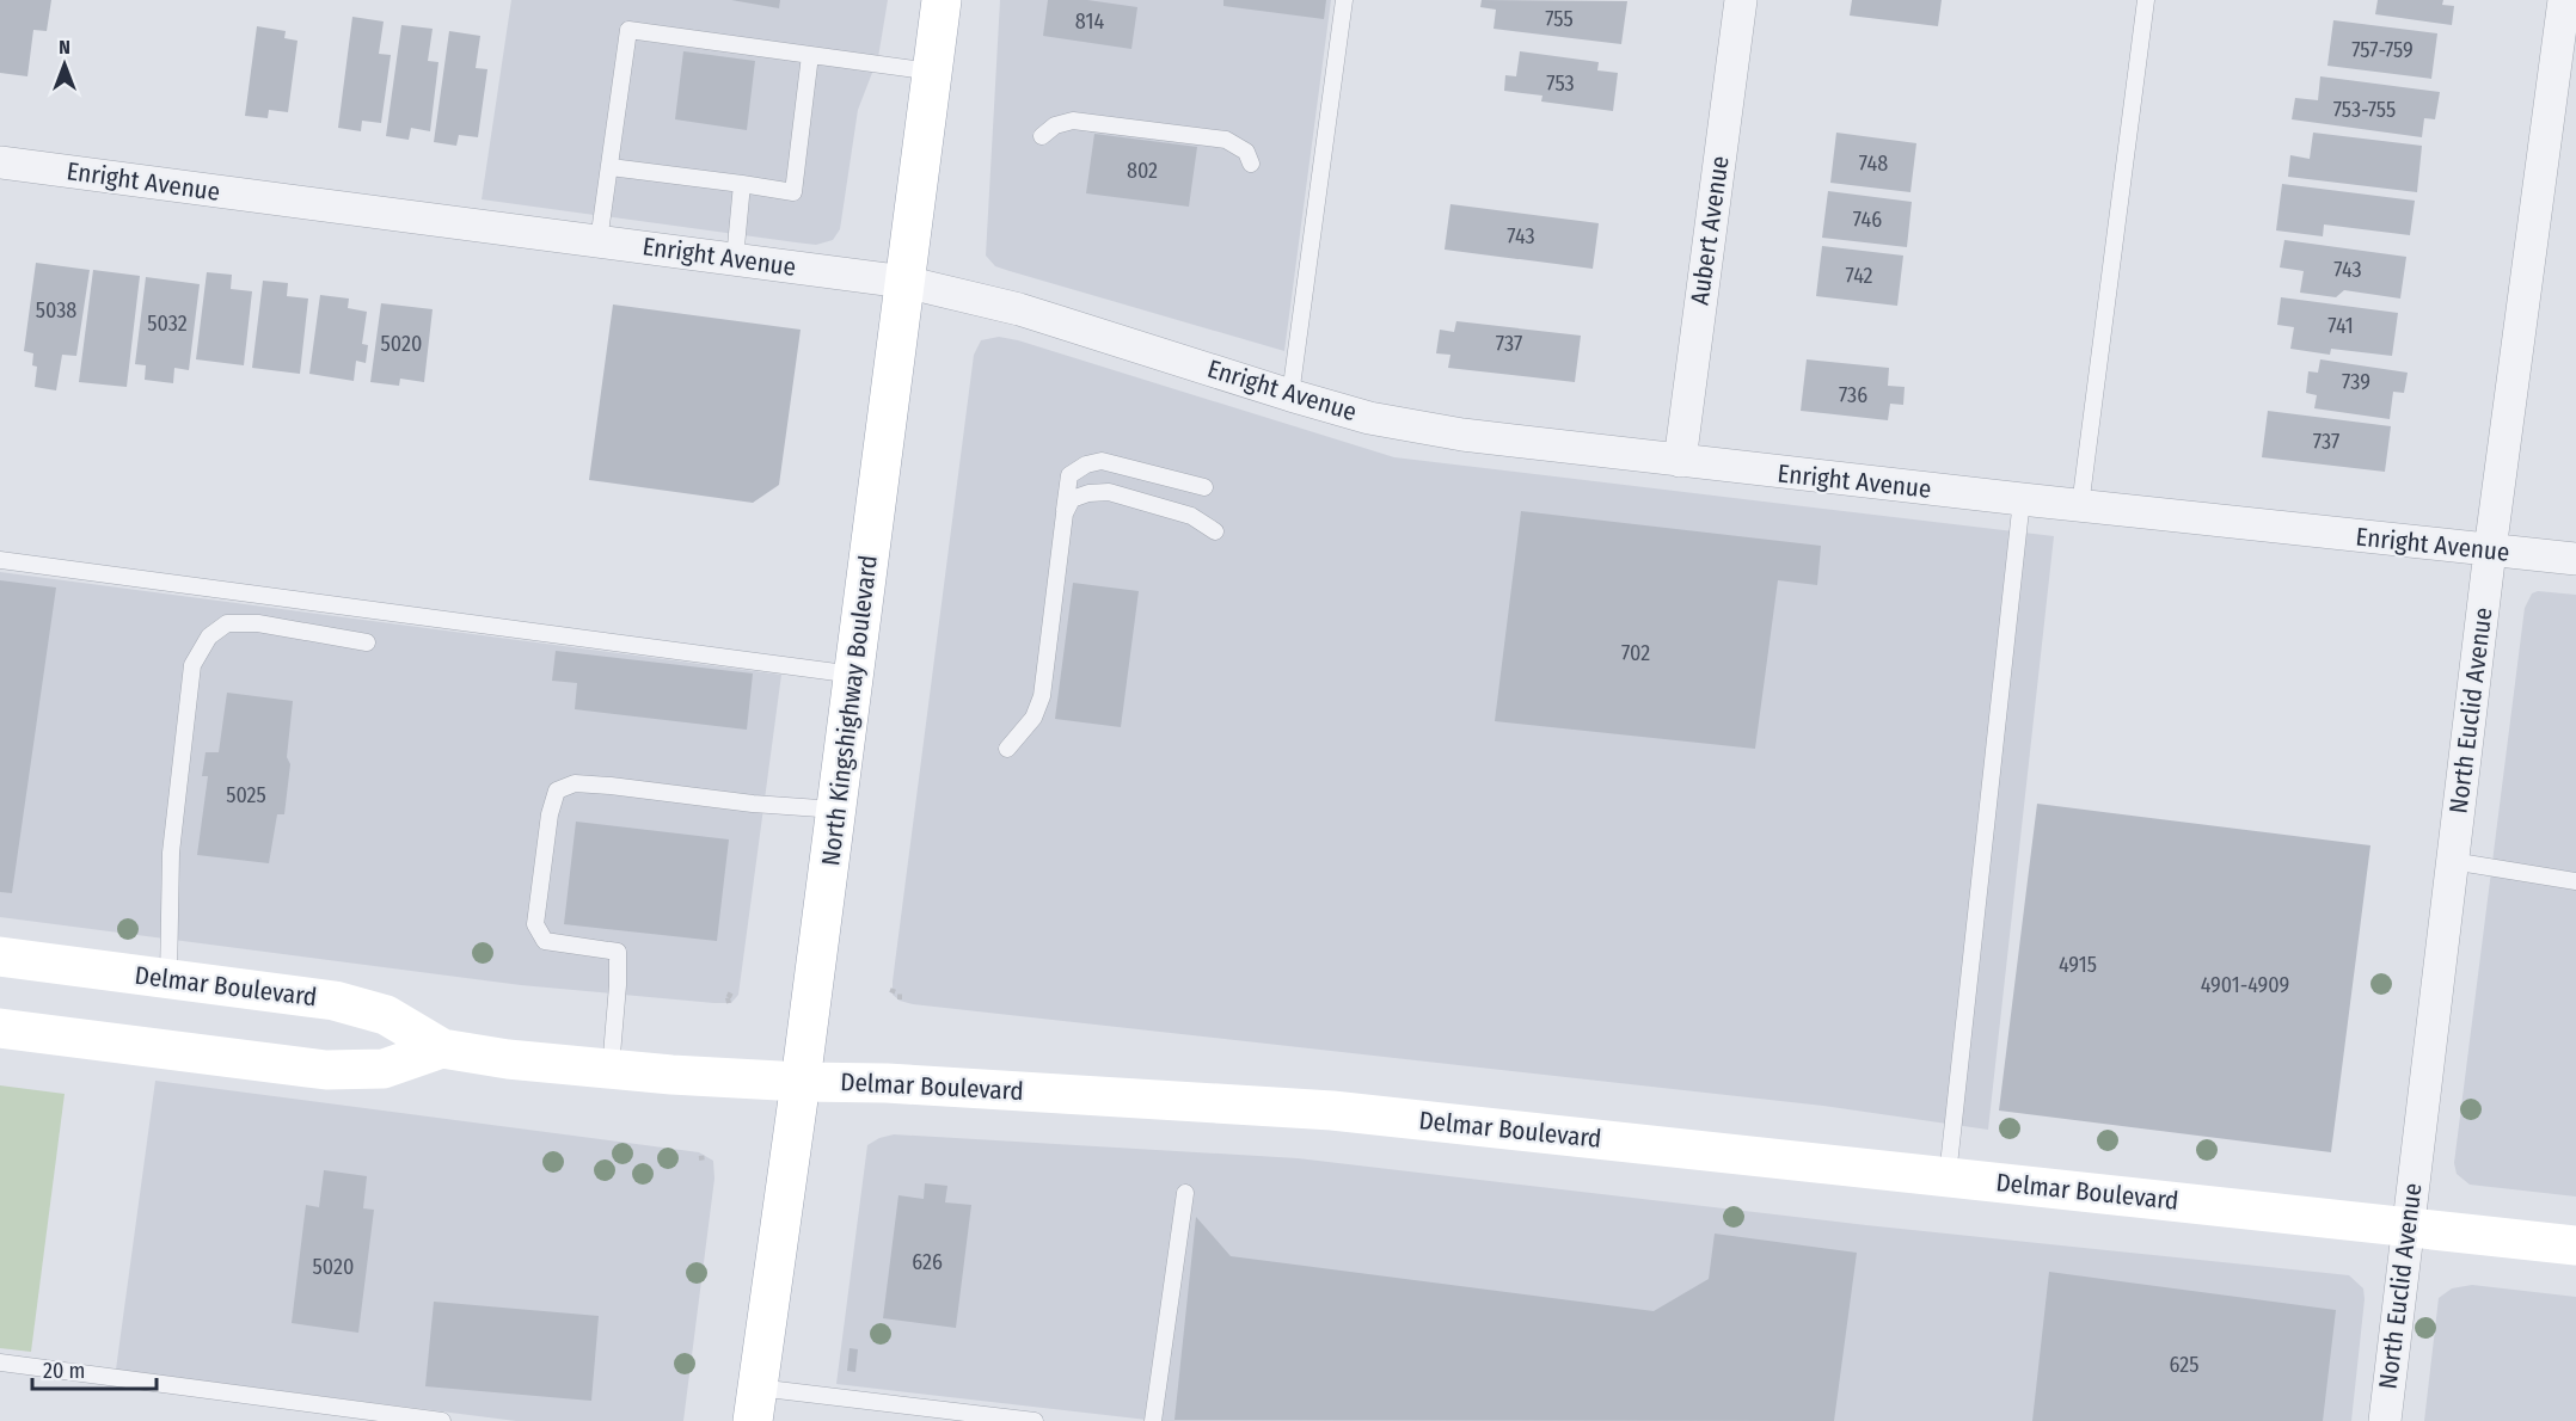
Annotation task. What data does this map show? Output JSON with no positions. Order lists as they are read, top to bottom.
{
  "streets": {
    "main road": ["North Kingshighway Boulevard", "Delmar Boulevard"],
    "street": ["Enright Avenue", "Aubert Avenue", "North Euclid Avenue"]
  },
  "crossings": [
    ["Enright Avenue", "Aubert Avenue"],
    ["Enright Avenue", "North Kingshighway Boulevard"],
    ["Enright Avenue", "North Euclid Avenue"],
    ["North Kingshighway Boulevard", "Delmar Boulevard"],
    ["North Euclid Avenue", "Delmar Boulevard"]
  ],
  "house_numbers": [
    "755",
    "814",
    "757-759",
    "753",
    "753-755",
    "748",
    "802",
    "746",
    "743",
    "743",
    "742",
    "5038",
    "5032",
    "741",
    "5020",
    "737",
    "739",
    "736",
    "737",
    "702",
    "5025",
    "4915",
    "4901-4909",
    "626",
    "5020",
    "625"
  ],
  "scale_bar": "20 m",
  "north": "top"
}
